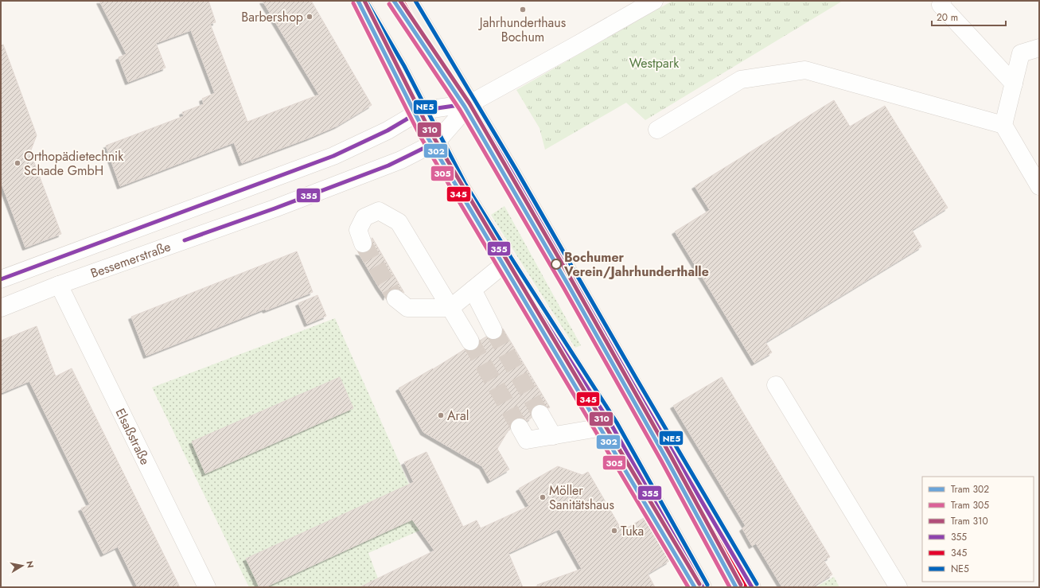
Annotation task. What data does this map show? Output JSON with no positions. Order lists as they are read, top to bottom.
{
  "streets": {
    "street": ["Bessemerstraße", "Elsaßstraße"]
  },
  "crossings": [
    ["Bessemerstraße", "Elsaßstraße"]
  ],
  "parks": ["Westpark"],
  "places": [
    "Jahrhunderthaus Bochum",
    "Barbershop",
    "Orthopädietechnik Schade GmbH",
    "Bochumer Verein/Jahrhunderthalle",
    "Aral",
    "Möller Sanitätshaus",
    "Tuka"
  ],
  "lines": [
    "tram line 302",
    "tram line 310",
    "transit line NE5",
    "tram line 305",
    "transit line 345",
    "transit line 355"
  ],
  "legend": [
    "Tram 302",
    "Tram 305",
    "Tram 310",
    "355",
    "345",
    "NE5"
  ],
  "scale_bar": "20 m",
  "north": "right"
}
